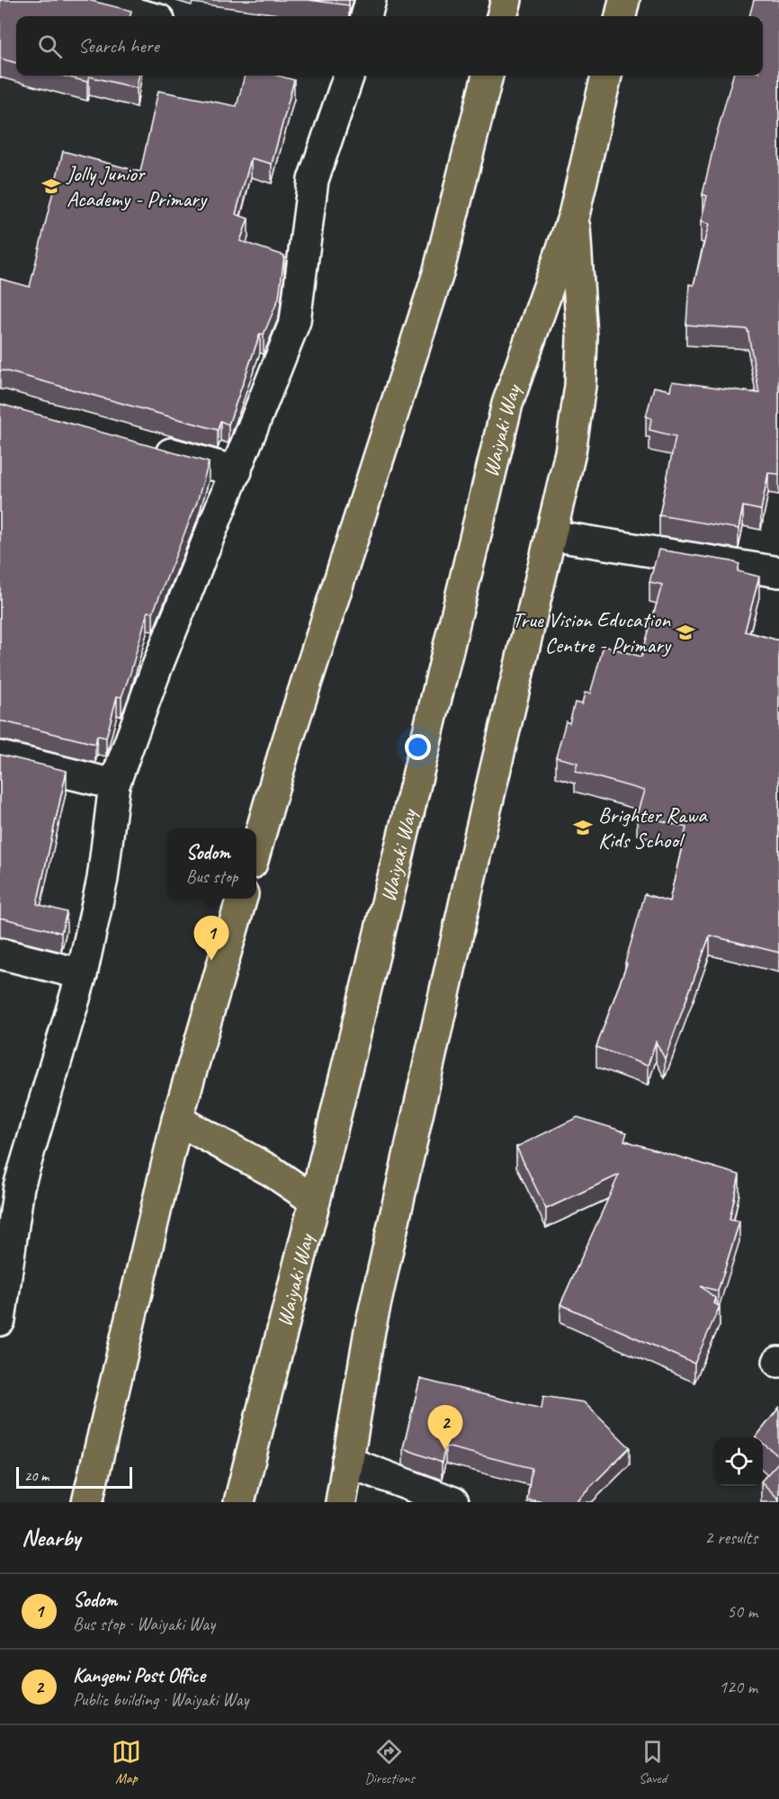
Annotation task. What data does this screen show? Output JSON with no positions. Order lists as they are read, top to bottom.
{
  "streets": {
    "highway": ["Waiyaki Way"]
  },
  "places": {
    "school or university": ["Jolly Junior Academy - Primary", "True Vision Education Centre - Primary", "Brighter Rawa Kids School"]
  },
  "scale_bar": "20 m",
  "page": {
    "search": "Search here",
    "popup": ["Sodom", "Bus stop"],
    "pins": ["1", "2"],
    "scale": "20 m",
    "heading": ["Nearby", "2 results"],
    "list": [
      {
        "mark": "1",
        "name": "Sodom",
        "note": "Bus stop · Waiyaki Way",
        "value": "50 m"
      },
      {
        "mark": "2",
        "name": "Kangemi Post Office",
        "note": "Public building · Waiyaki Way",
        "value": "120 m"
      }
    ],
    "nav": ["Map", "Directions", "Saved"]
  }
}
